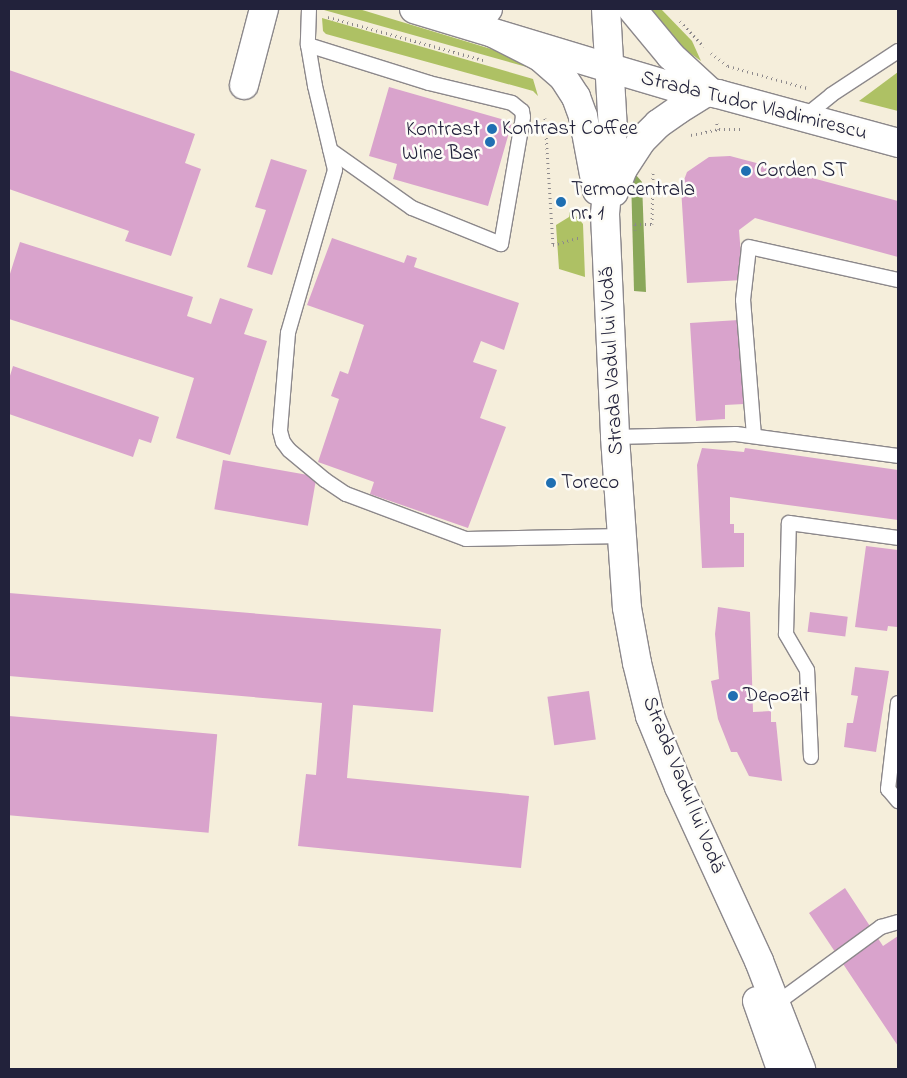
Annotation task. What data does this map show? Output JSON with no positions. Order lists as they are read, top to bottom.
{
  "streets": {
    "main road": ["Strada Tudor Vladimirescu", "Strada Vadul lui Vodă"]
  },
  "crossings": [
    ["Strada Tudor Vladimirescu", "Strada Vadul lui Vodă"]
  ],
  "places": [
    "Kontrast Coffee",
    "Kontrast Wine Bar",
    "Corden ST",
    "Termocentrala nr. 1",
    "Toreco",
    "Depozit"
  ]
}
